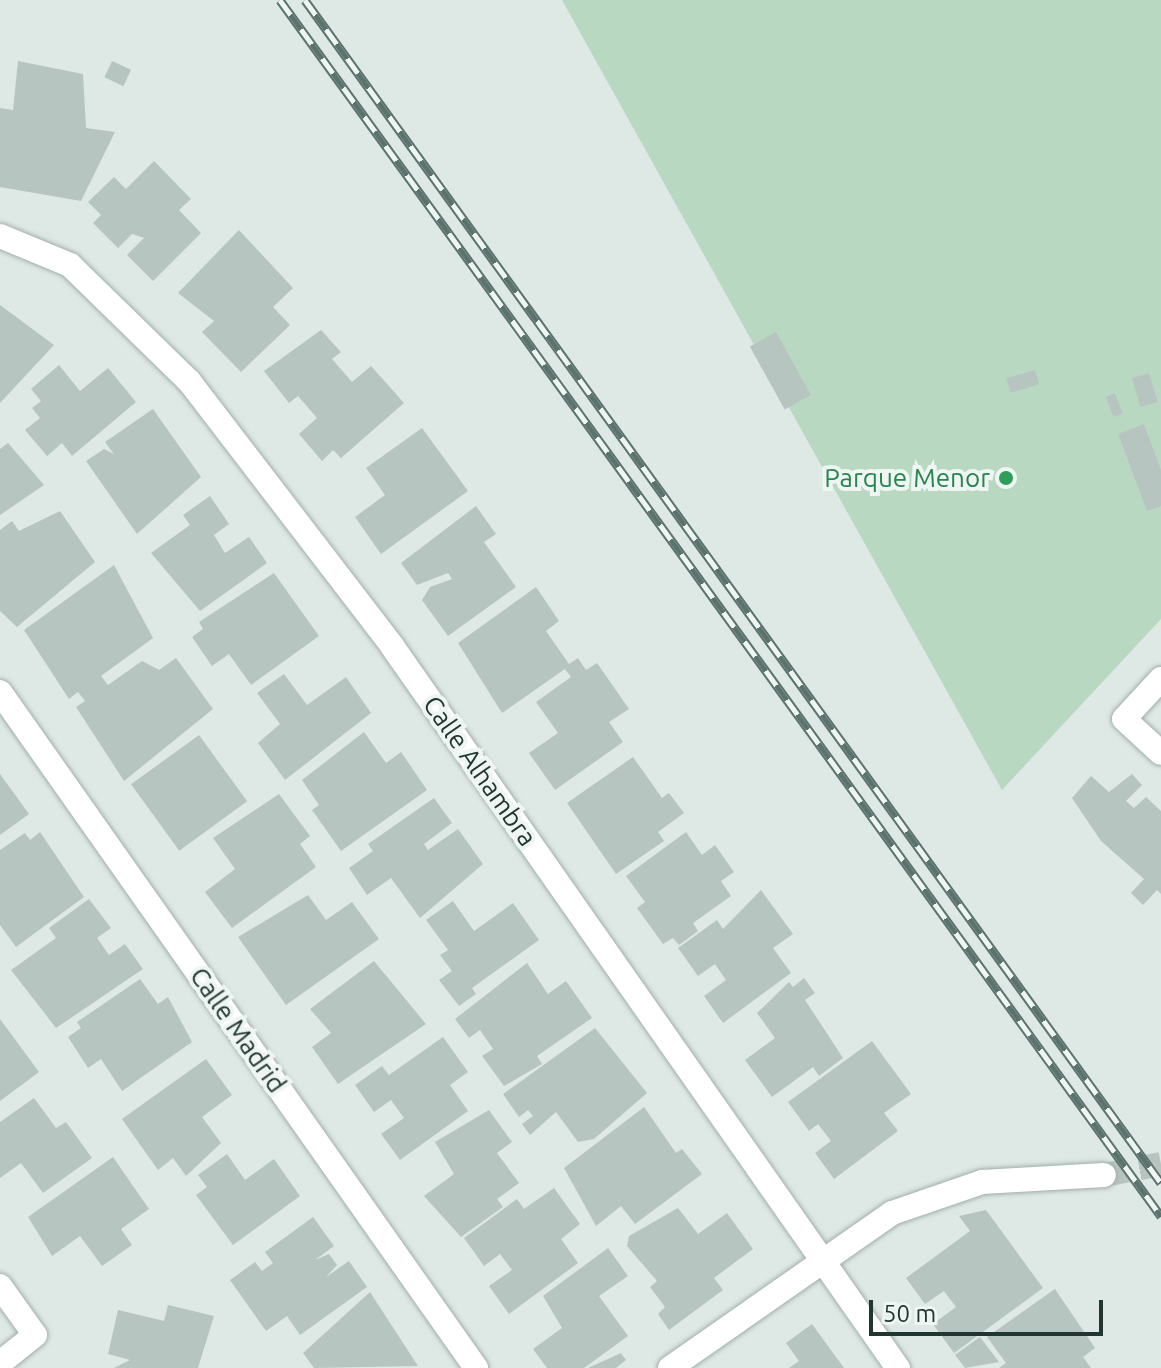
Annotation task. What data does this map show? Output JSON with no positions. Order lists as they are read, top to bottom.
{
  "streets": {
    "street": ["Calle Alhambra", "Calle Madrid"]
  },
  "places": ["Parque Menor"],
  "scale_bar": "50 m"
}
